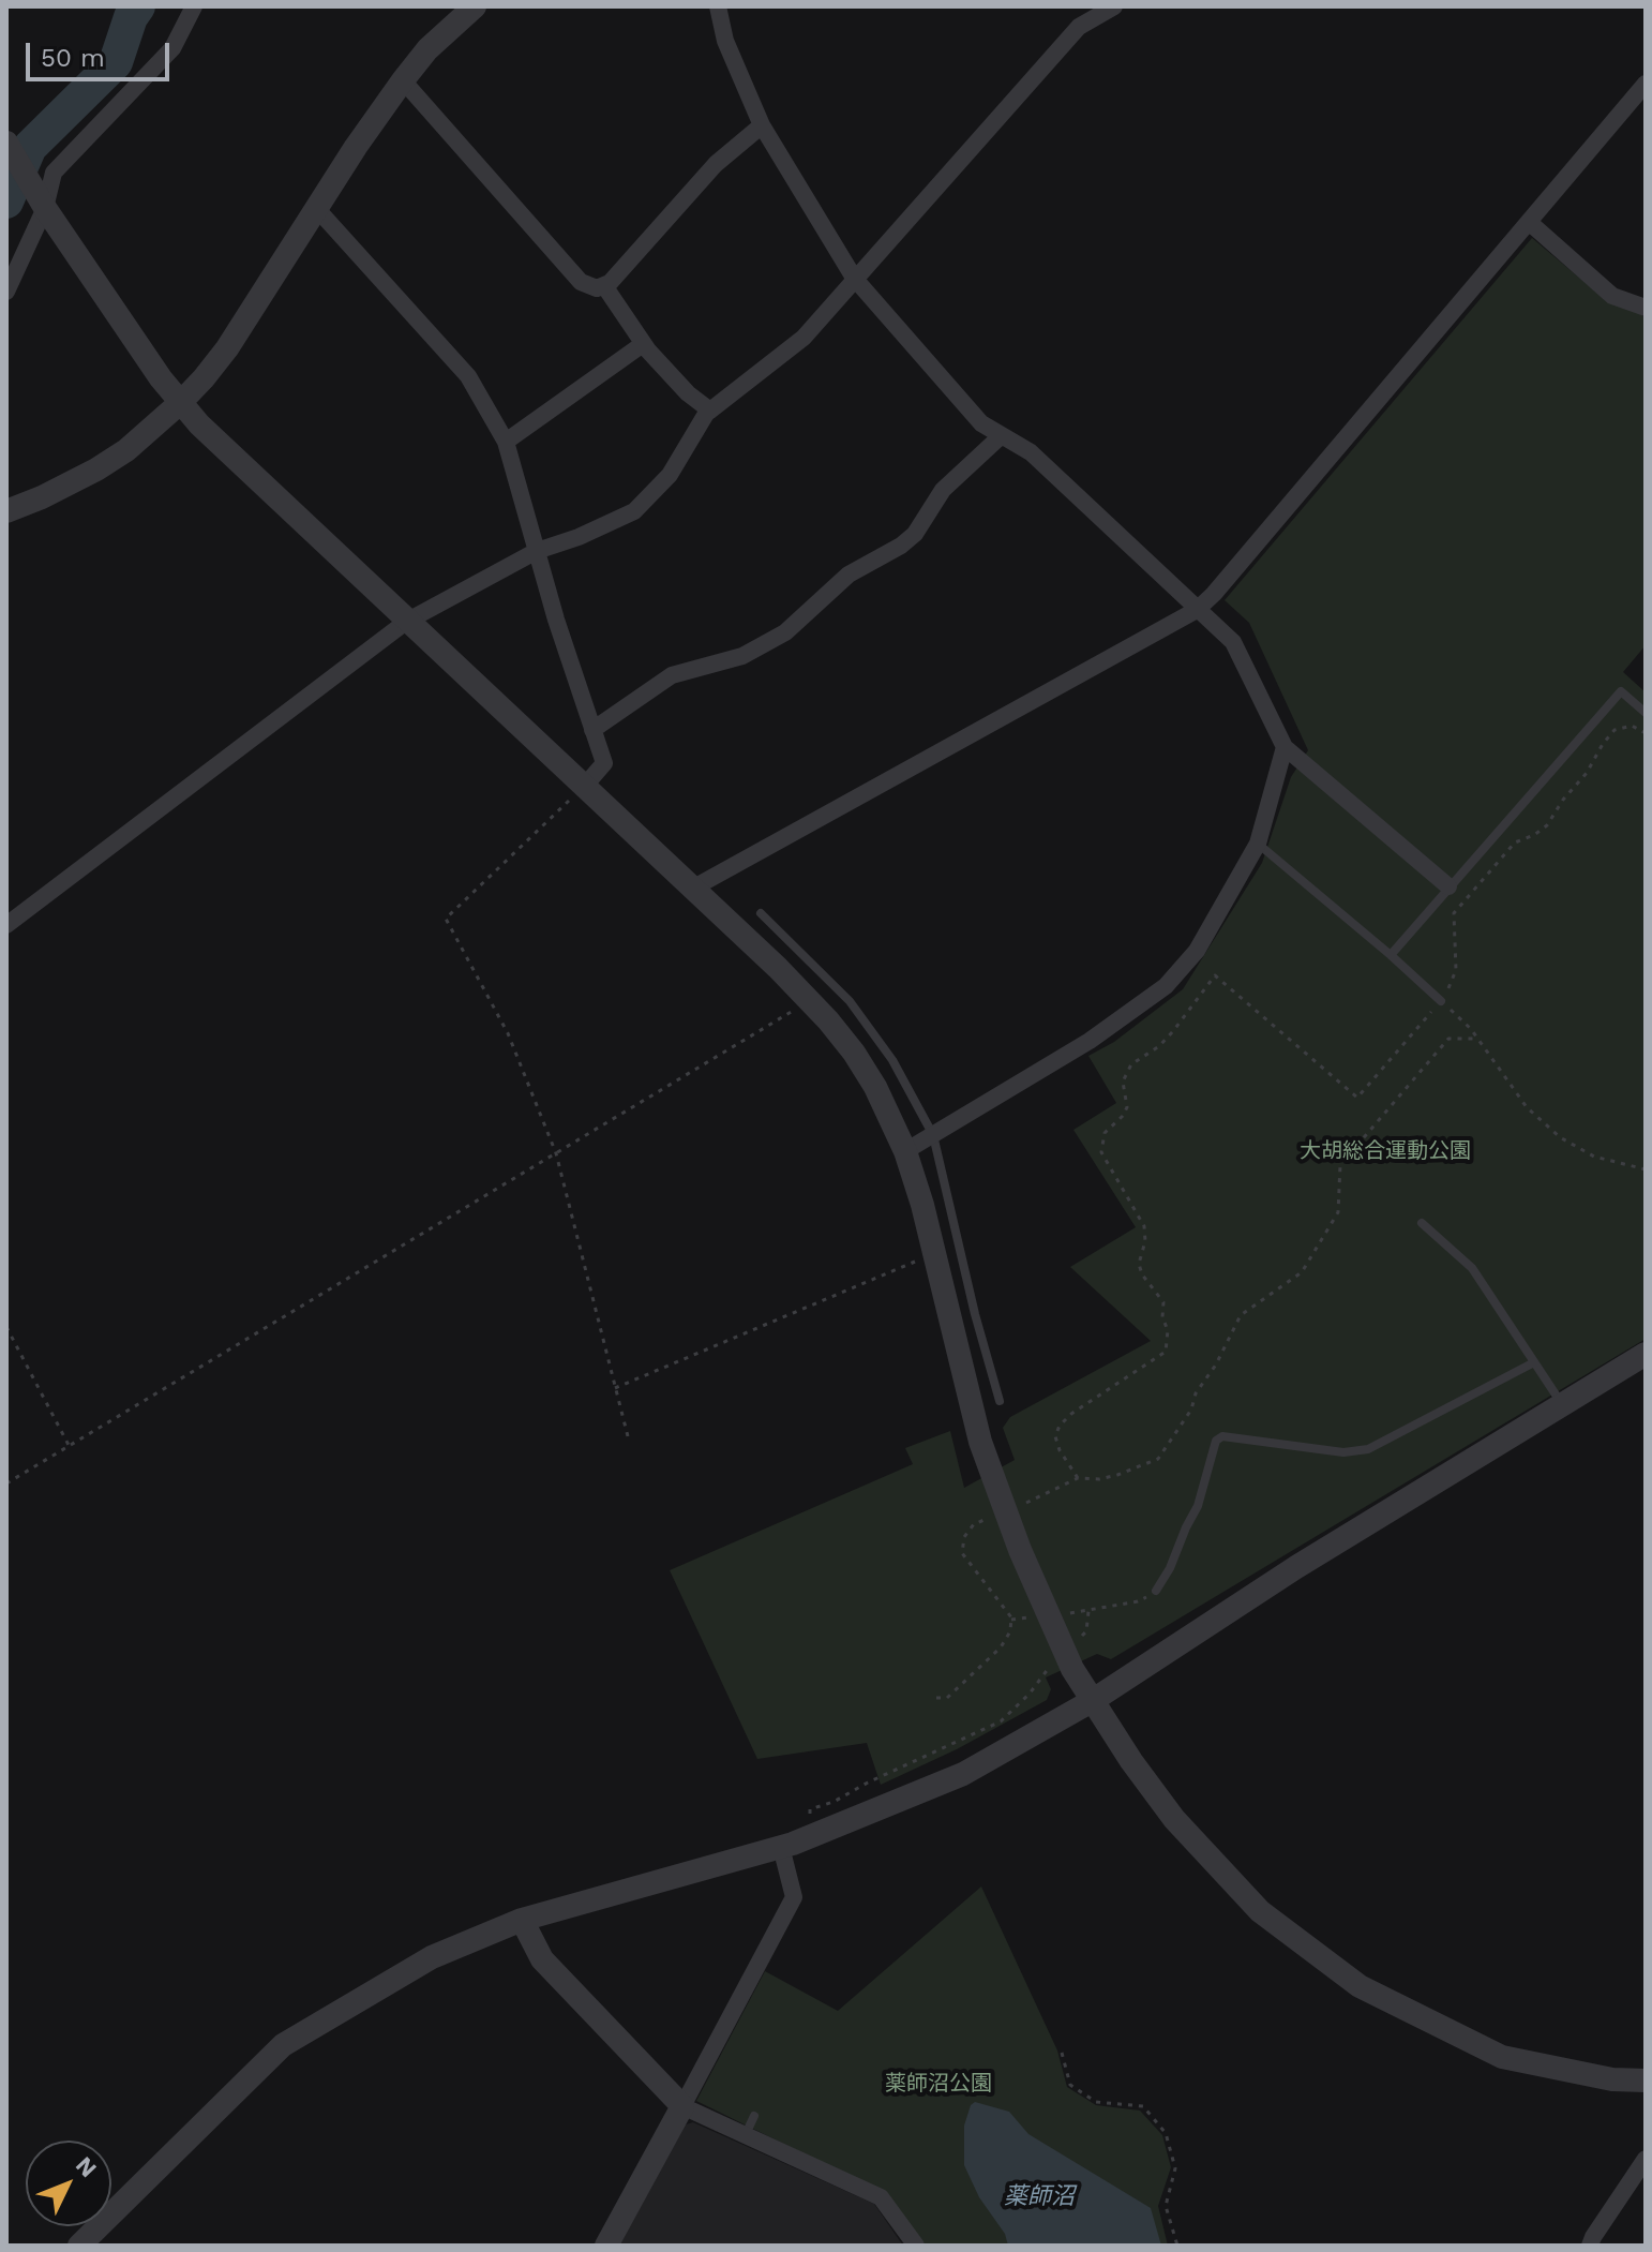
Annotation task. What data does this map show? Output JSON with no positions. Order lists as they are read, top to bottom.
{
  "water": ["薬師沼"],
  "parks": ["大胡総合運動公園", "薬師沼公園"],
  "scale_bar": "50 m",
  "north": "top right"
}
